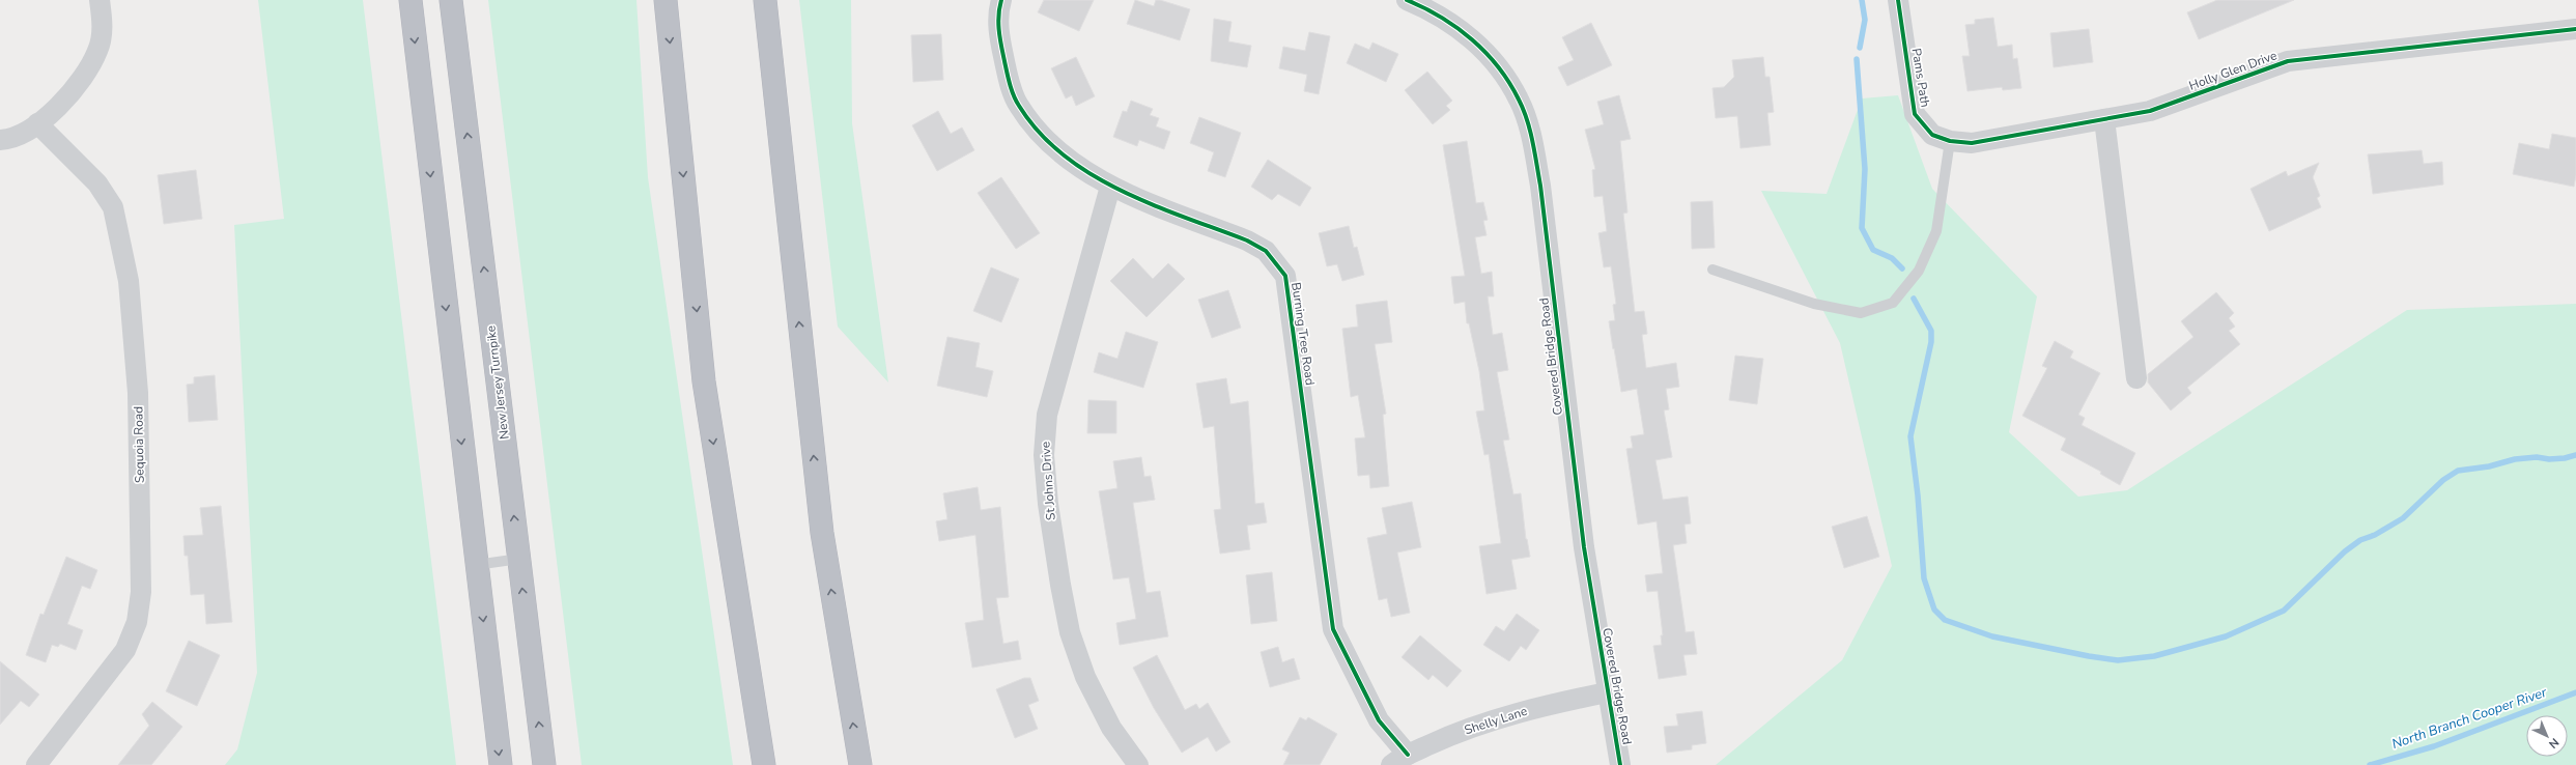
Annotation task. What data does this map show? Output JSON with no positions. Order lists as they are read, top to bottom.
{
  "streets": {
    "highway": ["New Jersey Turnpike"],
    "street": [
      "Holly Glen Drive",
      "Pams Path",
      "Burning Tree Road",
      "Covered Bridge Road",
      "Sequoia Road",
      "St Johns Drive",
      "Shelly Lane"
    ]
  },
  "crossings": [
    ["Holly Glen Drive", "Pams Path"],
    ["Burning Tree Road", "St Johns Drive"],
    ["Burning Tree Road", "Shelly Lane"],
    ["Covered Bridge Road", "Shelly Lane"]
  ],
  "water": ["North Branch Cooper River"],
  "north": "bottom right"
}
